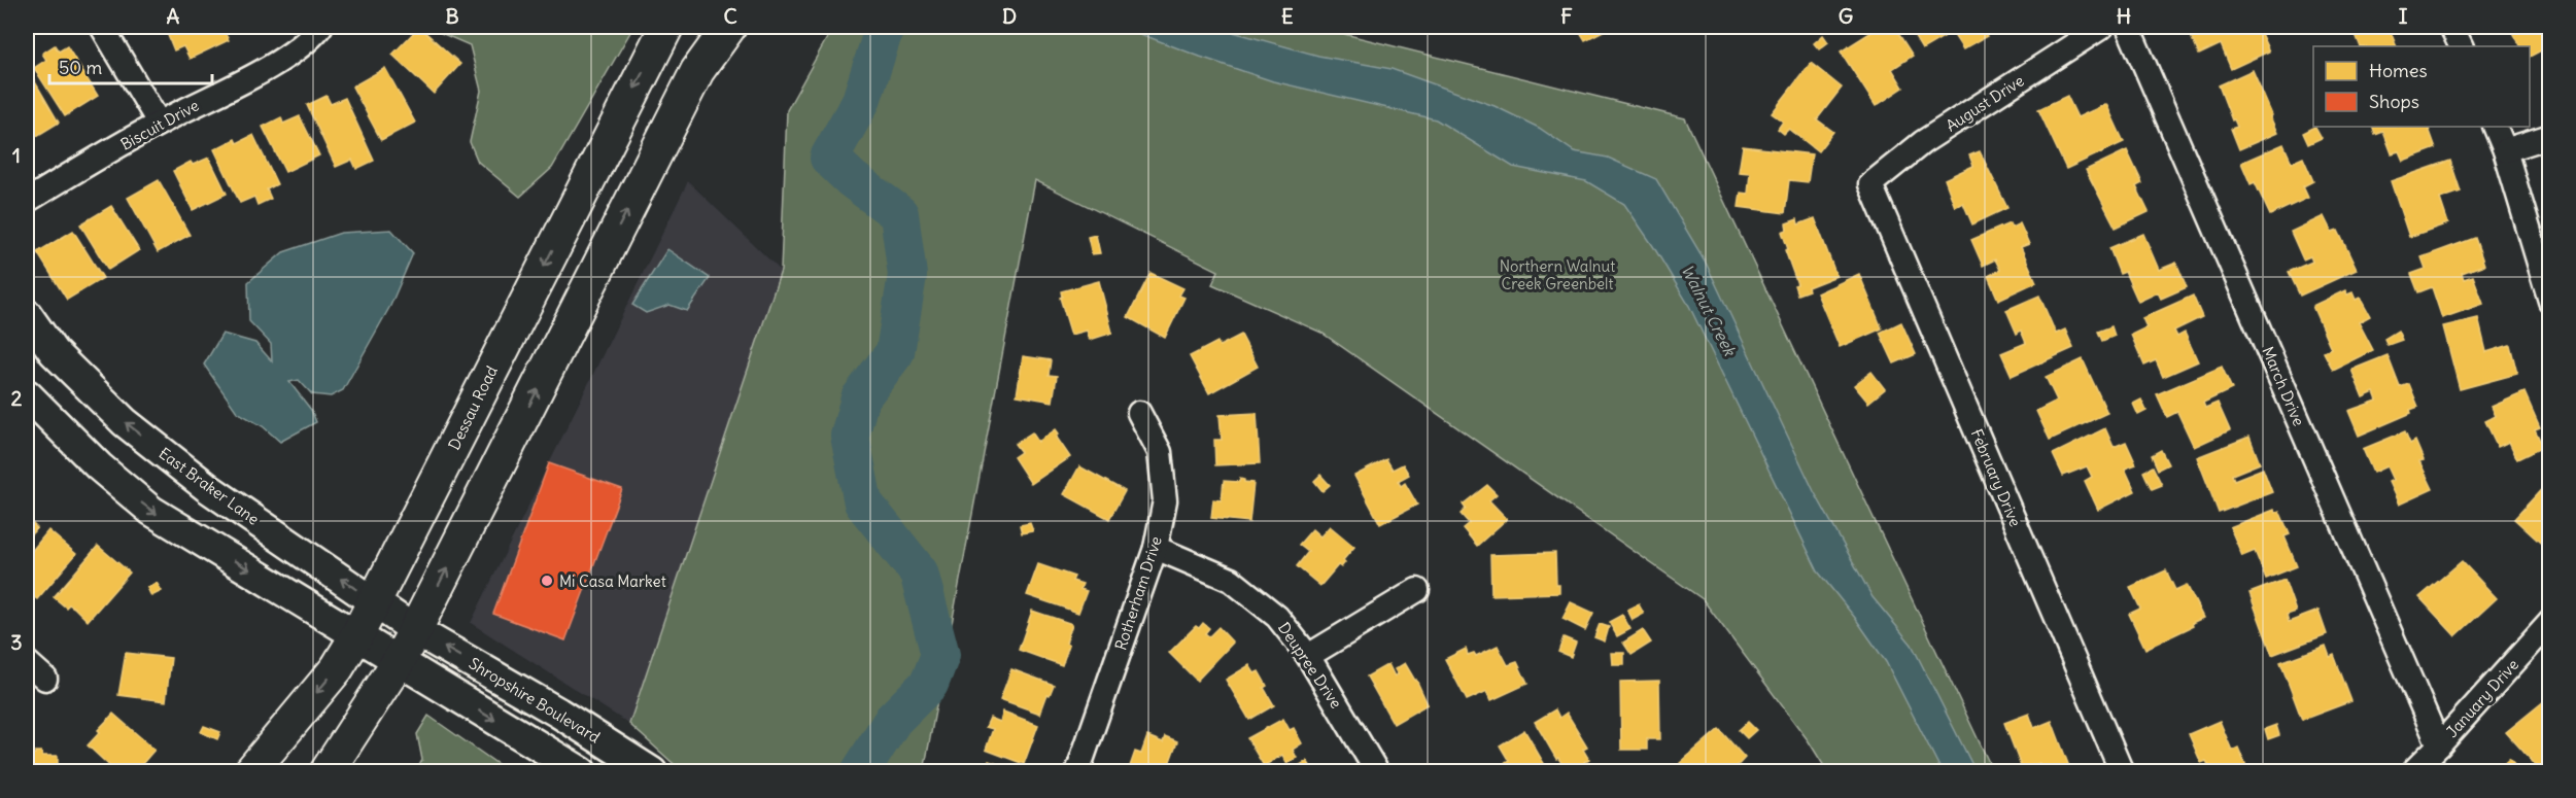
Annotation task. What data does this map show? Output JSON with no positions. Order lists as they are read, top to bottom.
{
  "streets": {
    "main road": ["Dessau Road"],
    "street": [
      "August Drive",
      "Biscuit Drive",
      "March Drive",
      "February Drive",
      "East Braker Lane",
      "Rotherham Drive",
      "Deupree Drive",
      "January Drive",
      "Shropshire Boulevard"
    ]
  },
  "crossings": [
    ["August Drive", "February Drive"],
    ["March Drive", "January Drive"],
    ["Dessau Road", "East Braker Lane"],
    ["East Braker Lane", "Shropshire Boulevard"],
    ["Rotherham Drive", "Deupree Drive"]
  ],
  "water": ["Walnut Creek"],
  "parks": ["Northern Walnut Creek Greenbelt"],
  "places": ["Mi Casa Market"],
  "legend": ["Homes", "Shops"],
  "scale_bar": "50 m",
  "grid": {
    "columns": [
      "A",
      "B",
      "C",
      "D",
      "E",
      "F",
      "G",
      "H",
      "I"
    ],
    "rows": ["1", "2", "3"]
  }
}
